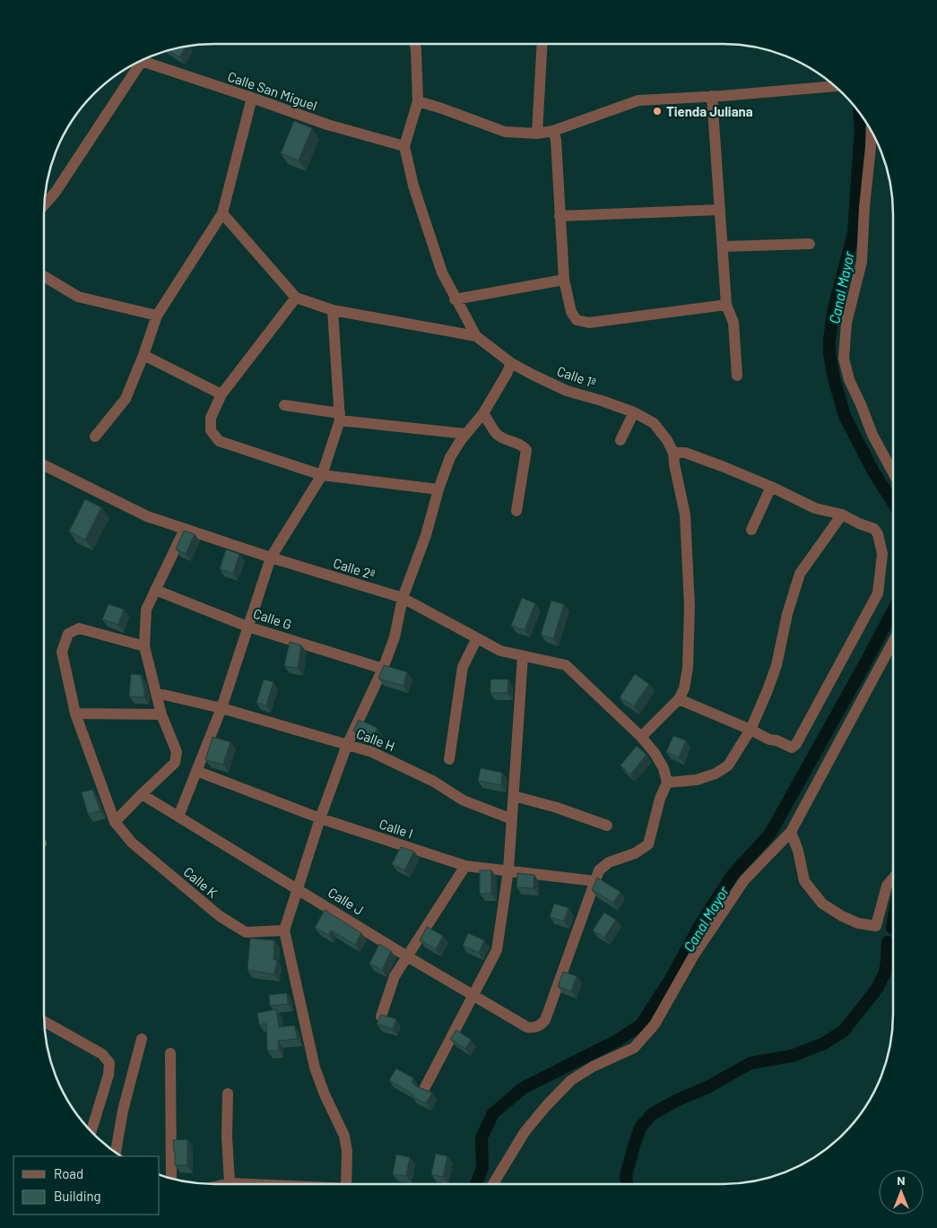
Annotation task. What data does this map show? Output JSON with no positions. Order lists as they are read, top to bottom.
{
  "streets": {
    "street": [
      "Calle San Miguel",
      "Calle 1ª",
      "Calle 2ª",
      "Calle G",
      "Calle H",
      "Calle I",
      "Calle K",
      "Calle J"
    ]
  },
  "crossings": [
    ["Calle San Miguel", "Calle 1ª"],
    ["Calle 1ª", "Calle 2ª"],
    ["Calle I", "Calle J"]
  ],
  "water": ["Canal Mayor"],
  "places": ["Tienda Juliana"],
  "legend": ["Road", "Building"],
  "north": "top"
}
